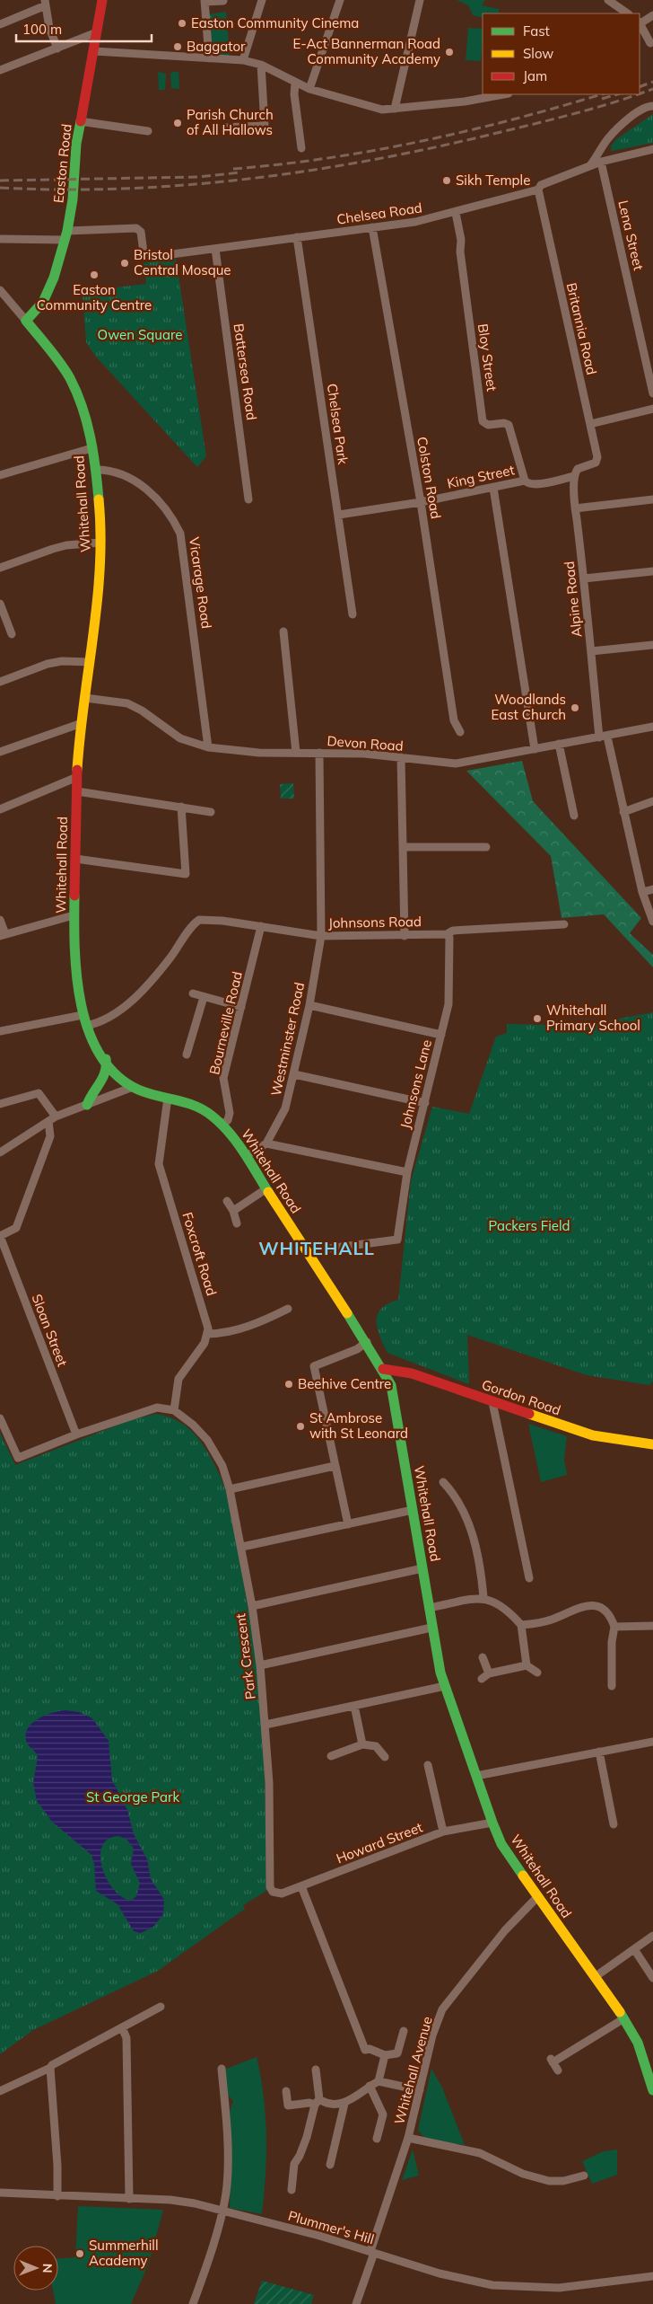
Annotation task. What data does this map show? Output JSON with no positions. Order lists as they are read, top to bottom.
{
  "streets": {
    "main road": ["Easton Road", "Whitehall Road", "Gordon Road"],
    "street": [
      "Chelsea Road",
      "Lena Street",
      "Britannia Road",
      "Bloy Street",
      "Battersea Road",
      "Chelsea Park",
      "King Street",
      "Colston Road",
      "Vicarage Road",
      "Alpine Road",
      "Devon Road",
      "Johnsons Road",
      "Bourneville Road",
      "Westminster Road",
      "Johnsons Lane",
      "Foxcroft Road",
      "Sloan Street",
      "Park Crescent",
      "Howard Street",
      "Whitehall Avenue",
      "Plummer's Hill"
    ]
  },
  "crossings": [
    ["Easton Road", "Chelsea Road"],
    ["Easton Road", "Whitehall Road"],
    ["Chelsea Road", "Lena Street"],
    ["Chelsea Road", "Britannia Road"],
    ["Chelsea Road", "Bloy Street"],
    ["Chelsea Road", "Battersea Road"],
    ["Chelsea Road", "Chelsea Park"],
    ["Chelsea Road", "Colston Road"],
    ["Britannia Road", "King Street"],
    ["Britannia Road", "Alpine Road"],
    ["Bloy Street", "King Street"],
    ["Chelsea Park", "King Street"],
    ["King Street", "Colston Road"],
    ["King Street", "Alpine Road"],
    ["Whitehall Road", "Vicarage Road"],
    ["Whitehall Road", "Devon Road"],
    ["Whitehall Road", "Johnsons Road"],
    ["Whitehall Road", "Bourneville Road"],
    ["Whitehall Road", "Johnsons Lane"],
    ["Whitehall Road", "Foxcroft Road"],
    ["Whitehall Road", "Gordon Road"],
    ["Whitehall Road", "Howard Street"],
    ["Whitehall Road", "Whitehall Avenue"],
    ["Vicarage Road", "Devon Road"],
    ["Alpine Road", "Devon Road"],
    ["Devon Road", "Westminster Road"],
    ["Johnsons Road", "Bourneville Road"],
    ["Johnsons Road", "Westminster Road"],
    ["Johnsons Road", "Johnsons Lane"],
    ["Park Crescent", "Howard Street"],
    ["Whitehall Avenue", "Plummer's Hill"]
  ],
  "districts": ["WHITEHALL"],
  "parks": ["Owen Square", "Packers Field", "St George Park"],
  "places": [
    "Easton Community Cinema",
    "Baggator",
    "E-Act Bannerman Road Community Academy",
    "Parish Church of All Hallows",
    "Sikh Temple",
    "Bristol Central Mosque",
    "Easton Community Centre",
    "Woodlands East Church",
    "Whitehall Primary School",
    "Beehive Centre",
    "St Ambrose with St Leonard",
    "Summerhill Academy"
  ],
  "legend": ["Fast", "Slow", "Jam"],
  "scale_bar": "100 m",
  "north": "right"
}
